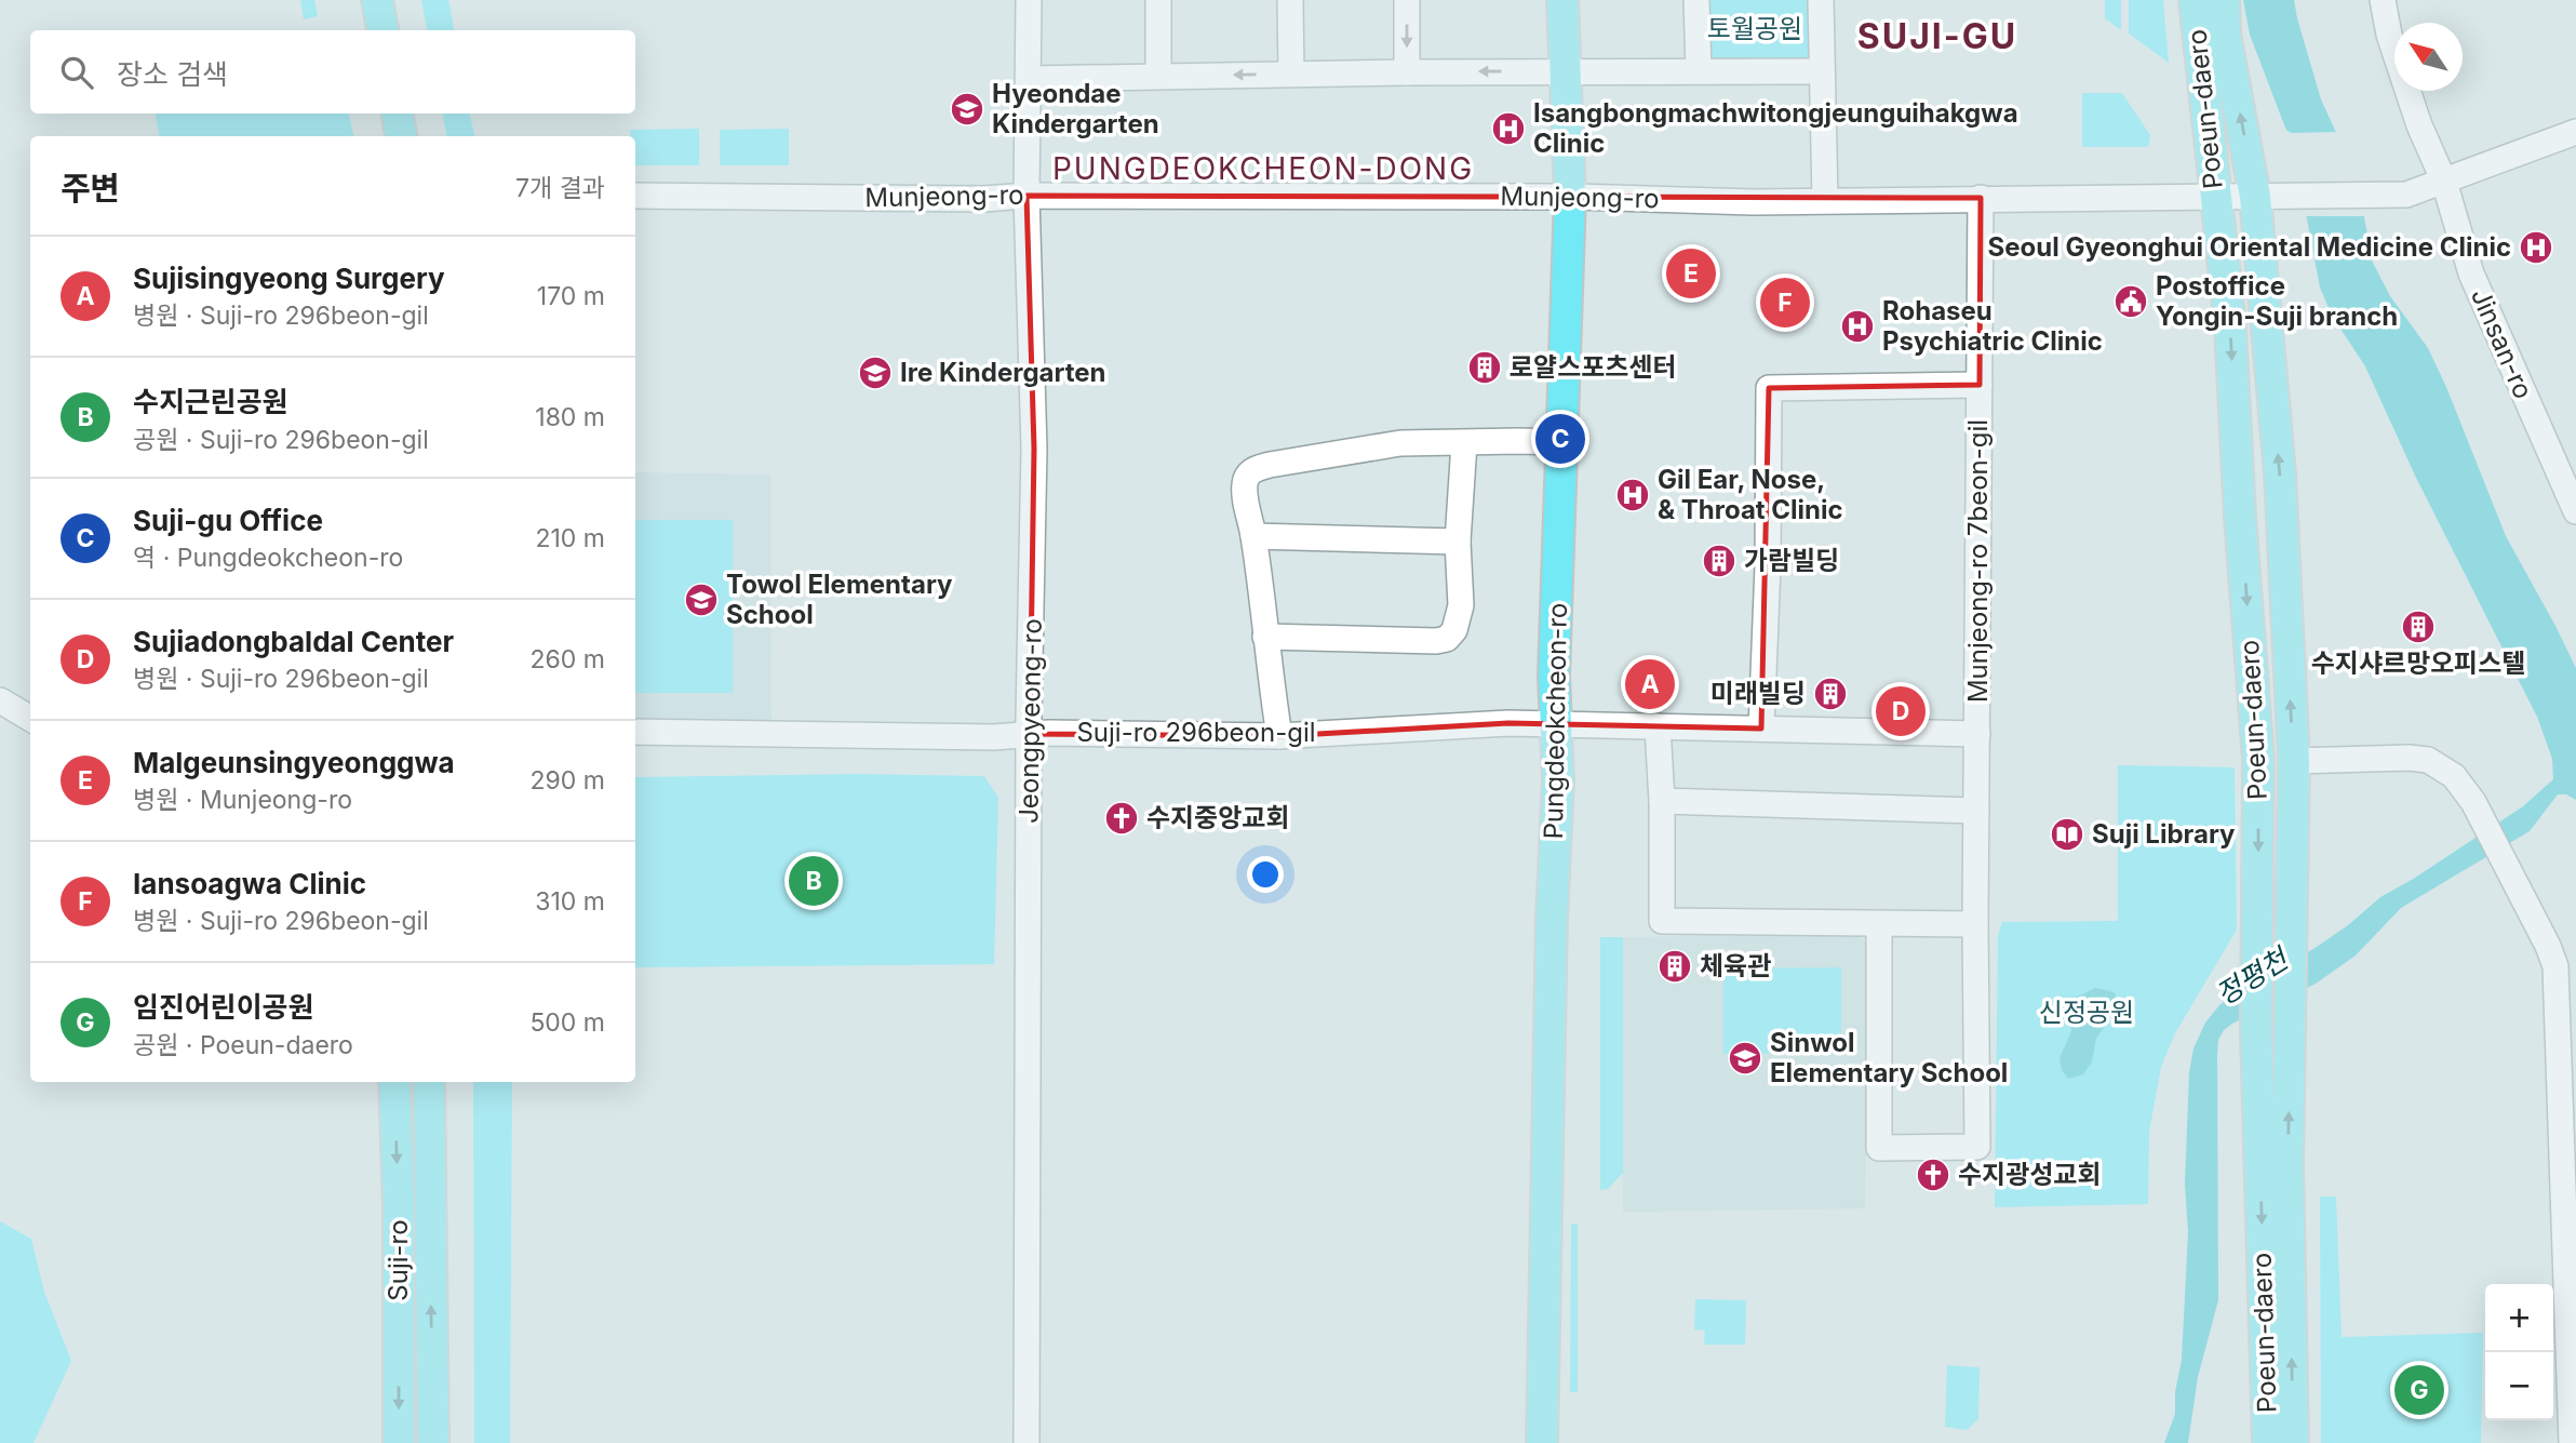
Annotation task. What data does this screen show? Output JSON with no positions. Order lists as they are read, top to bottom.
{
  "streets": {
    "main road": ["Poeun-daero", "Pungdeokcheon-ro", "Suji-ro"],
    "street": [
      "Munjeong-ro",
      "Jinsan-ro",
      "Munjeong-ro 7beon-gil",
      "Jeongpyeong-ro",
      "Suji-ro 296beon-gil"
    ]
  },
  "crossings": [
    ["Poeun-daero", "Munjeong-ro"],
    ["Munjeong-ro", "Jinsan-ro"],
    ["Munjeong-ro", "Munjeong-ro 7beon-gil"],
    ["Munjeong-ro", "Jeongpyeong-ro"],
    ["Munjeong-ro", "Pungdeokcheon-ro"],
    ["Munjeong-ro 7beon-gil", "Suji-ro 296beon-gil"],
    ["Jeongpyeong-ro", "Suji-ro 296beon-gil"],
    ["Pungdeokcheon-ro", "Suji-ro 296beon-gil"]
  ],
  "districts": ["SUJI-GU", "PUNGDEOKCHEON-DONG"],
  "water": ["정평천"],
  "parks": ["토월공원", "신정공원"],
  "places": {
    "school or university": [
      "Hyeondae Kindergarten",
      "Ire Kindergarten",
      "Towol Elementary School",
      "Sinwol Elementary School"
    ],
    "hospital": [
      "Isangbongmachwitongjeunguihakgwa Clinic",
      "Seoul Gyeonghui Oriental Medicine Clinic",
      "Rohaseu Psychiatric Clinic",
      "Gil Ear, Nose, & Throat Clinic"
    ],
    "public building": ["Postoffice Yongin-Suji branch"],
    "building": [
      "로얄스포츠센터",
      "가람빌딩",
      "수지샤르망오피스텔",
      "미래빌딩",
      "체육관"
    ],
    "church": ["수지중앙교회", "수지광성교회"],
    "library": ["Suji Library"]
  },
  "north": "top left",
  "page": {
    "search": "장소 검색",
    "heading": ["주변", "7개 결과"],
    "list": [
      {
        "mark": "A",
        "name": "Sujisingyeong Surgery",
        "note": "병원 · Suji-ro 296beon-gil",
        "value": "170 m"
      },
      {
        "mark": "B",
        "name": "수지근린공원",
        "note": "공원 · Suji-ro 296beon-gil",
        "value": "180 m"
      },
      {
        "mark": "C",
        "name": "Suji-gu Office",
        "note": "역 · Pungdeokcheon-ro",
        "value": "210 m"
      },
      {
        "mark": "D",
        "name": "Sujiadongbaldal Center",
        "note": "병원 · Suji-ro 296beon-gil",
        "value": "260 m"
      },
      {
        "mark": "E",
        "name": "Malgeunsingyeonggwa",
        "note": "병원 · Munjeong-ro",
        "value": "290 m"
      },
      {
        "mark": "F",
        "name": "Iansoagwa Clinic",
        "note": "병원 · Suji-ro 296beon-gil",
        "value": "310 m"
      },
      {
        "mark": "G",
        "name": "임진어린이공원",
        "note": "공원 · Poeun-daero",
        "value": "500 m"
      }
    ],
    "pins": [
      "E",
      "F",
      "C",
      "A",
      "D",
      "B",
      "G"
    ],
    "map_buttons": ["+", "−"]
  }
}
